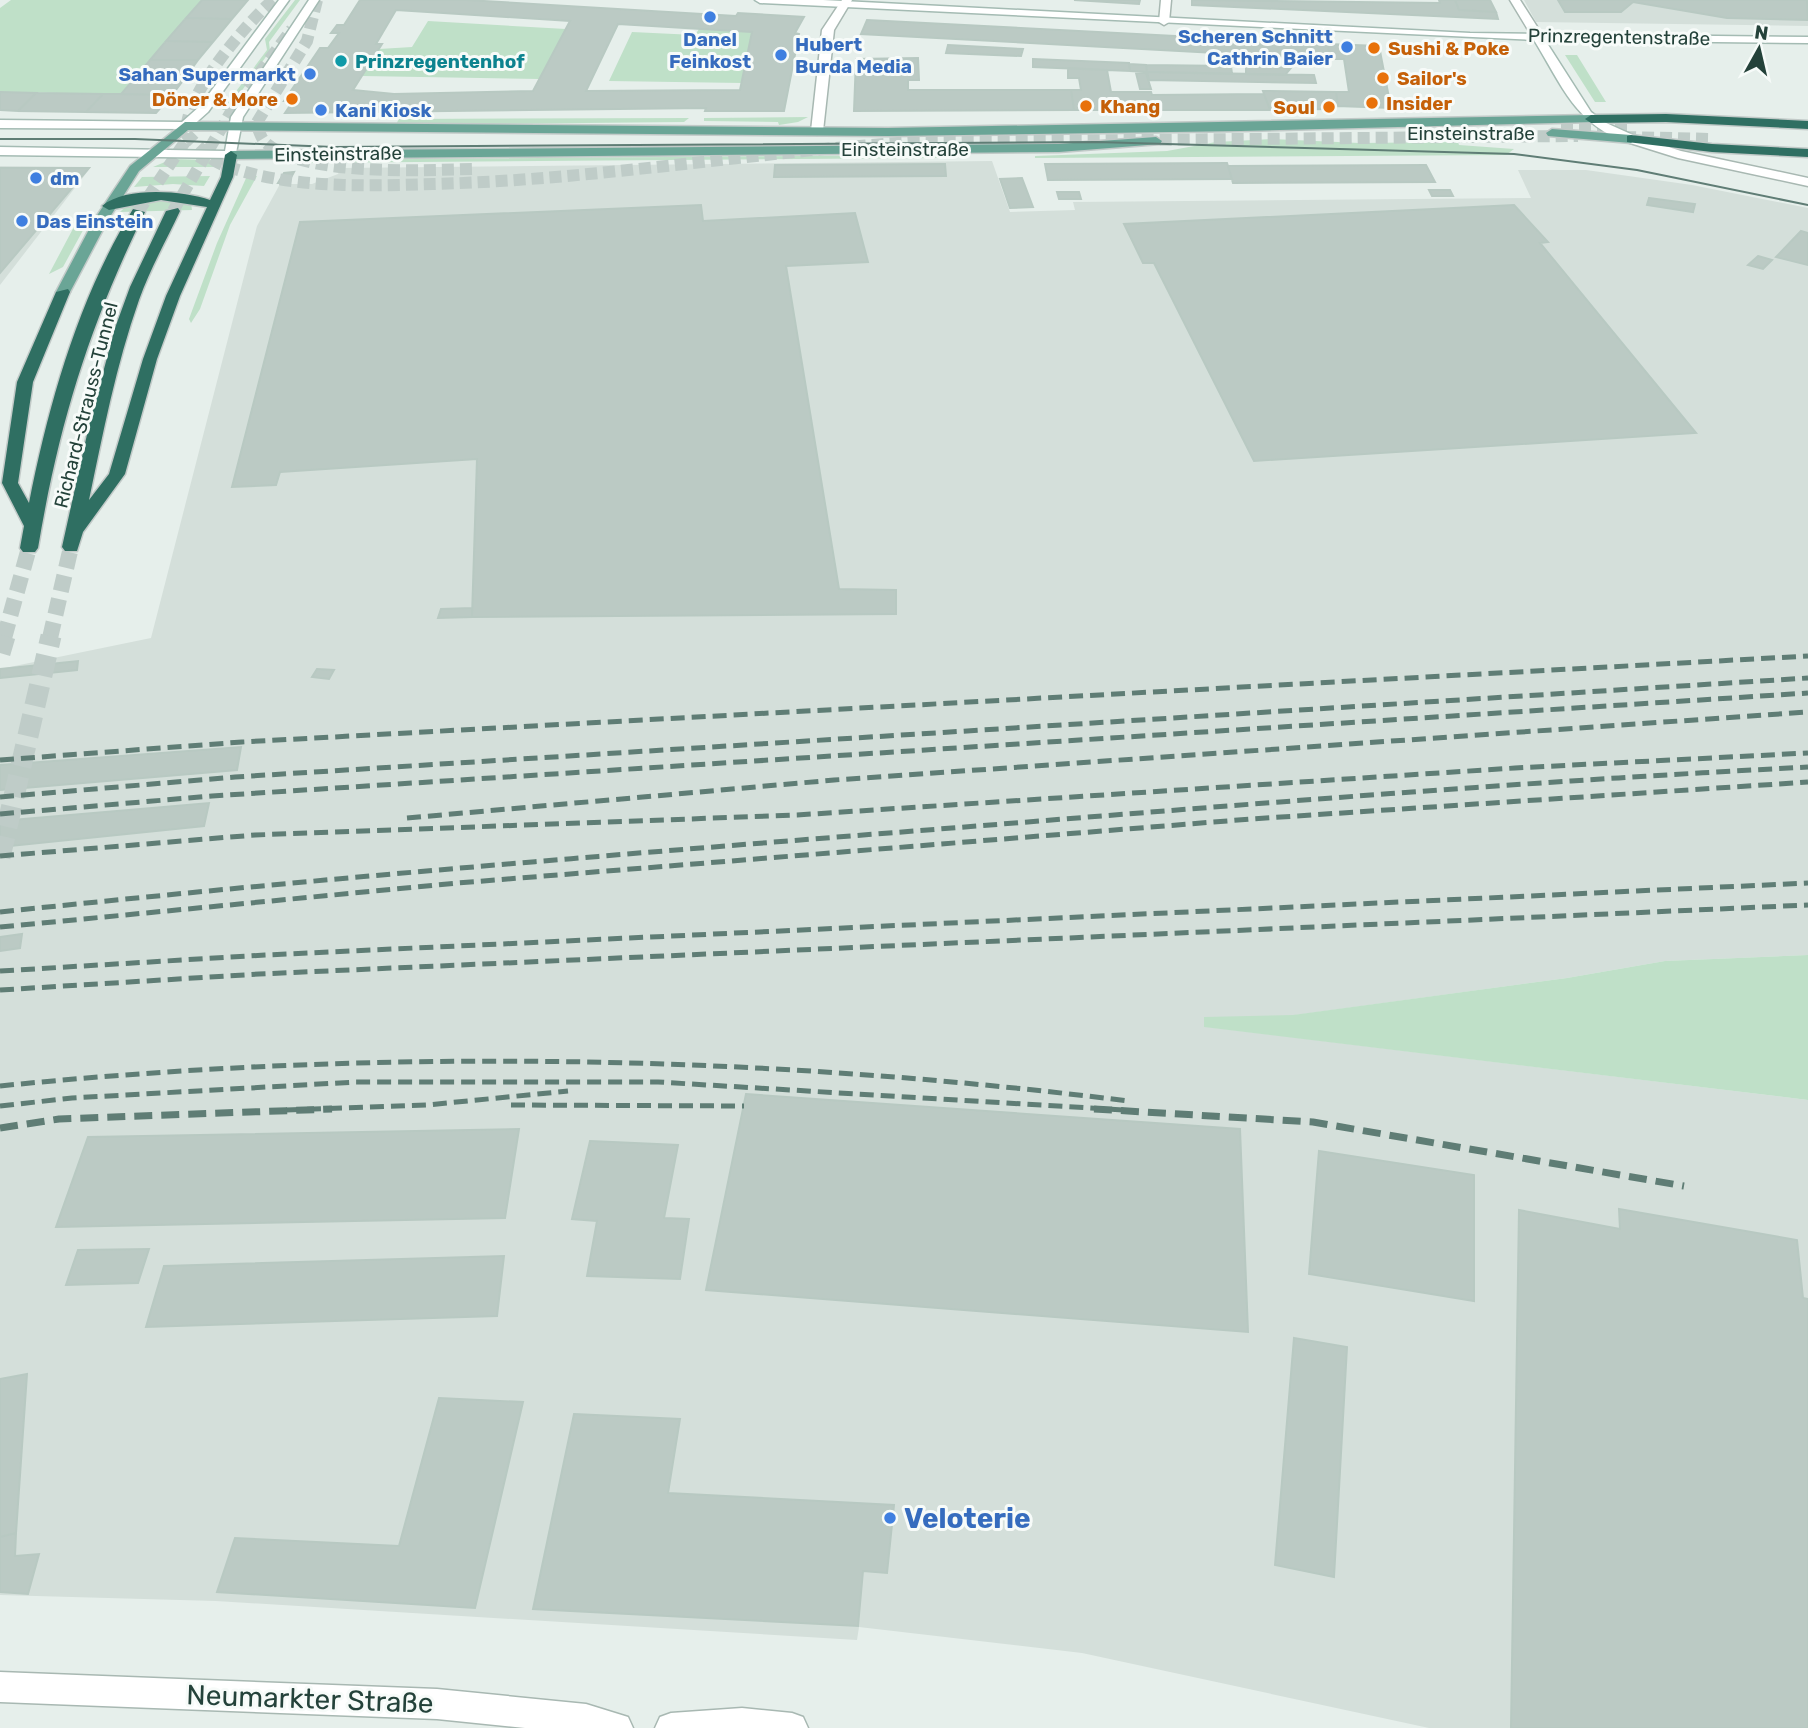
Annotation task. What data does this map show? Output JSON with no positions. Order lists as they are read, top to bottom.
{
  "streets": {
    "highway": ["Einsteinstraße", "Richard-Strauss-Tunnel"],
    "main road": ["Prinzregentenstraße", "Neumarkter Straße"]
  },
  "places": [
    "Danel Feinkost",
    "Scheren Schnitt Cathrin Baier",
    "Sushi & Poke",
    "Hubert Burda Media",
    "Prinzregentenhof",
    "Sahan Supermarkt",
    "Sailor's",
    "Döner & More",
    "Insider",
    "Khang",
    "Soul",
    "Kani Kiosk",
    "dm",
    "Das Einstein",
    "Veloterie"
  ],
  "north": "top"
}
